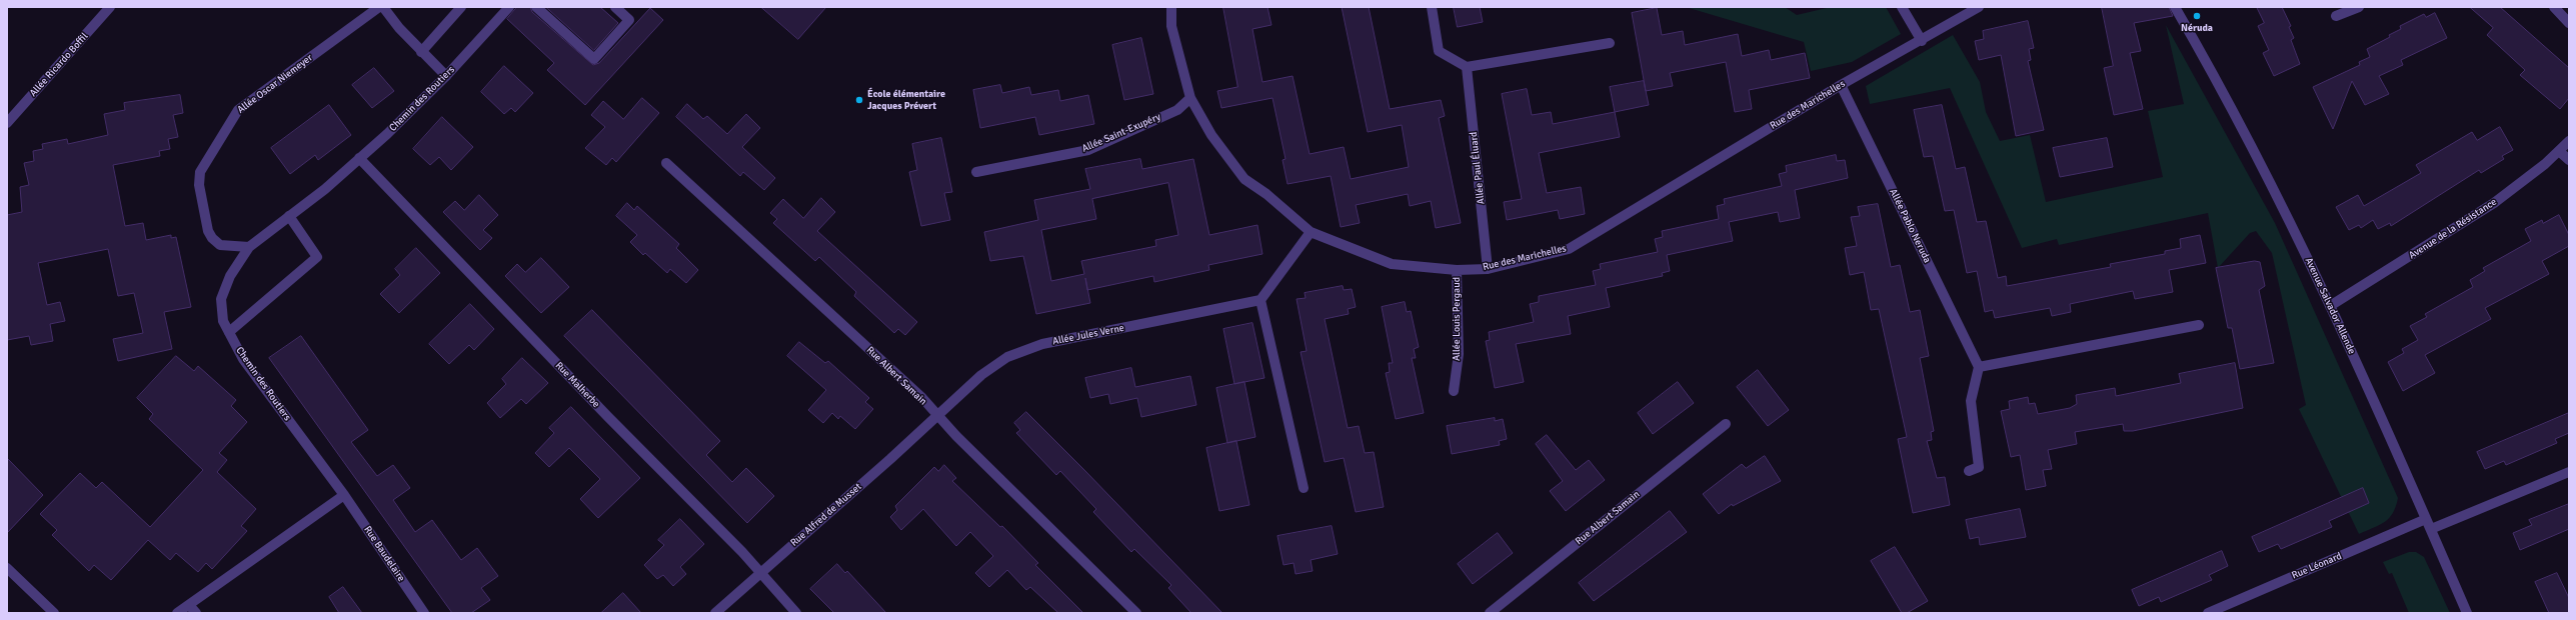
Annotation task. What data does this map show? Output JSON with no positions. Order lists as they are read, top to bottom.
{
  "streets": {
    "street": [
      "Allée Ricardo Boffil",
      "Allée Oscar Niemeyer",
      "Chemin des Routiers",
      "Rue des Marichelles",
      "Allée Saint-Exupéry",
      "Allée Paul Éluard",
      "Allée Pablo Neruda",
      "Avenue de la Résistance",
      "Avenue Salvador Allende",
      "Allée Louis Pergaud",
      "Allée Jules Verne",
      "Rue Albert Samain",
      "Rue Malherbe",
      "Rue Alfred de Musset",
      "Rue Baudelaire",
      "Rue Léonard"
    ]
  },
  "crossings": [
    ["Allée Oscar Niemeyer", "Chemin des Routiers"],
    ["Chemin des Routiers", "Rue Malherbe"],
    ["Chemin des Routiers", "Rue Baudelaire"],
    ["Rue des Marichelles", "Allée Saint-Exupéry"],
    ["Rue des Marichelles", "Allée Paul Éluard"],
    ["Rue des Marichelles", "Allée Pablo Neruda"],
    ["Rue des Marichelles", "Allée Louis Pergaud"],
    ["Avenue de la Résistance", "Avenue Salvador Allende"],
    ["Avenue Salvador Allende", "Rue Léonard"],
    ["Allée Jules Verne", "Rue Albert Samain"],
    ["Allée Jules Verne", "Rue Alfred de Musset"],
    ["Rue Albert Samain", "Rue Alfred de Musset"],
    ["Rue Malherbe", "Rue Alfred de Musset"]
  ],
  "places": ["Néruda", "École élémentaire Jacques Prévert"]
}
